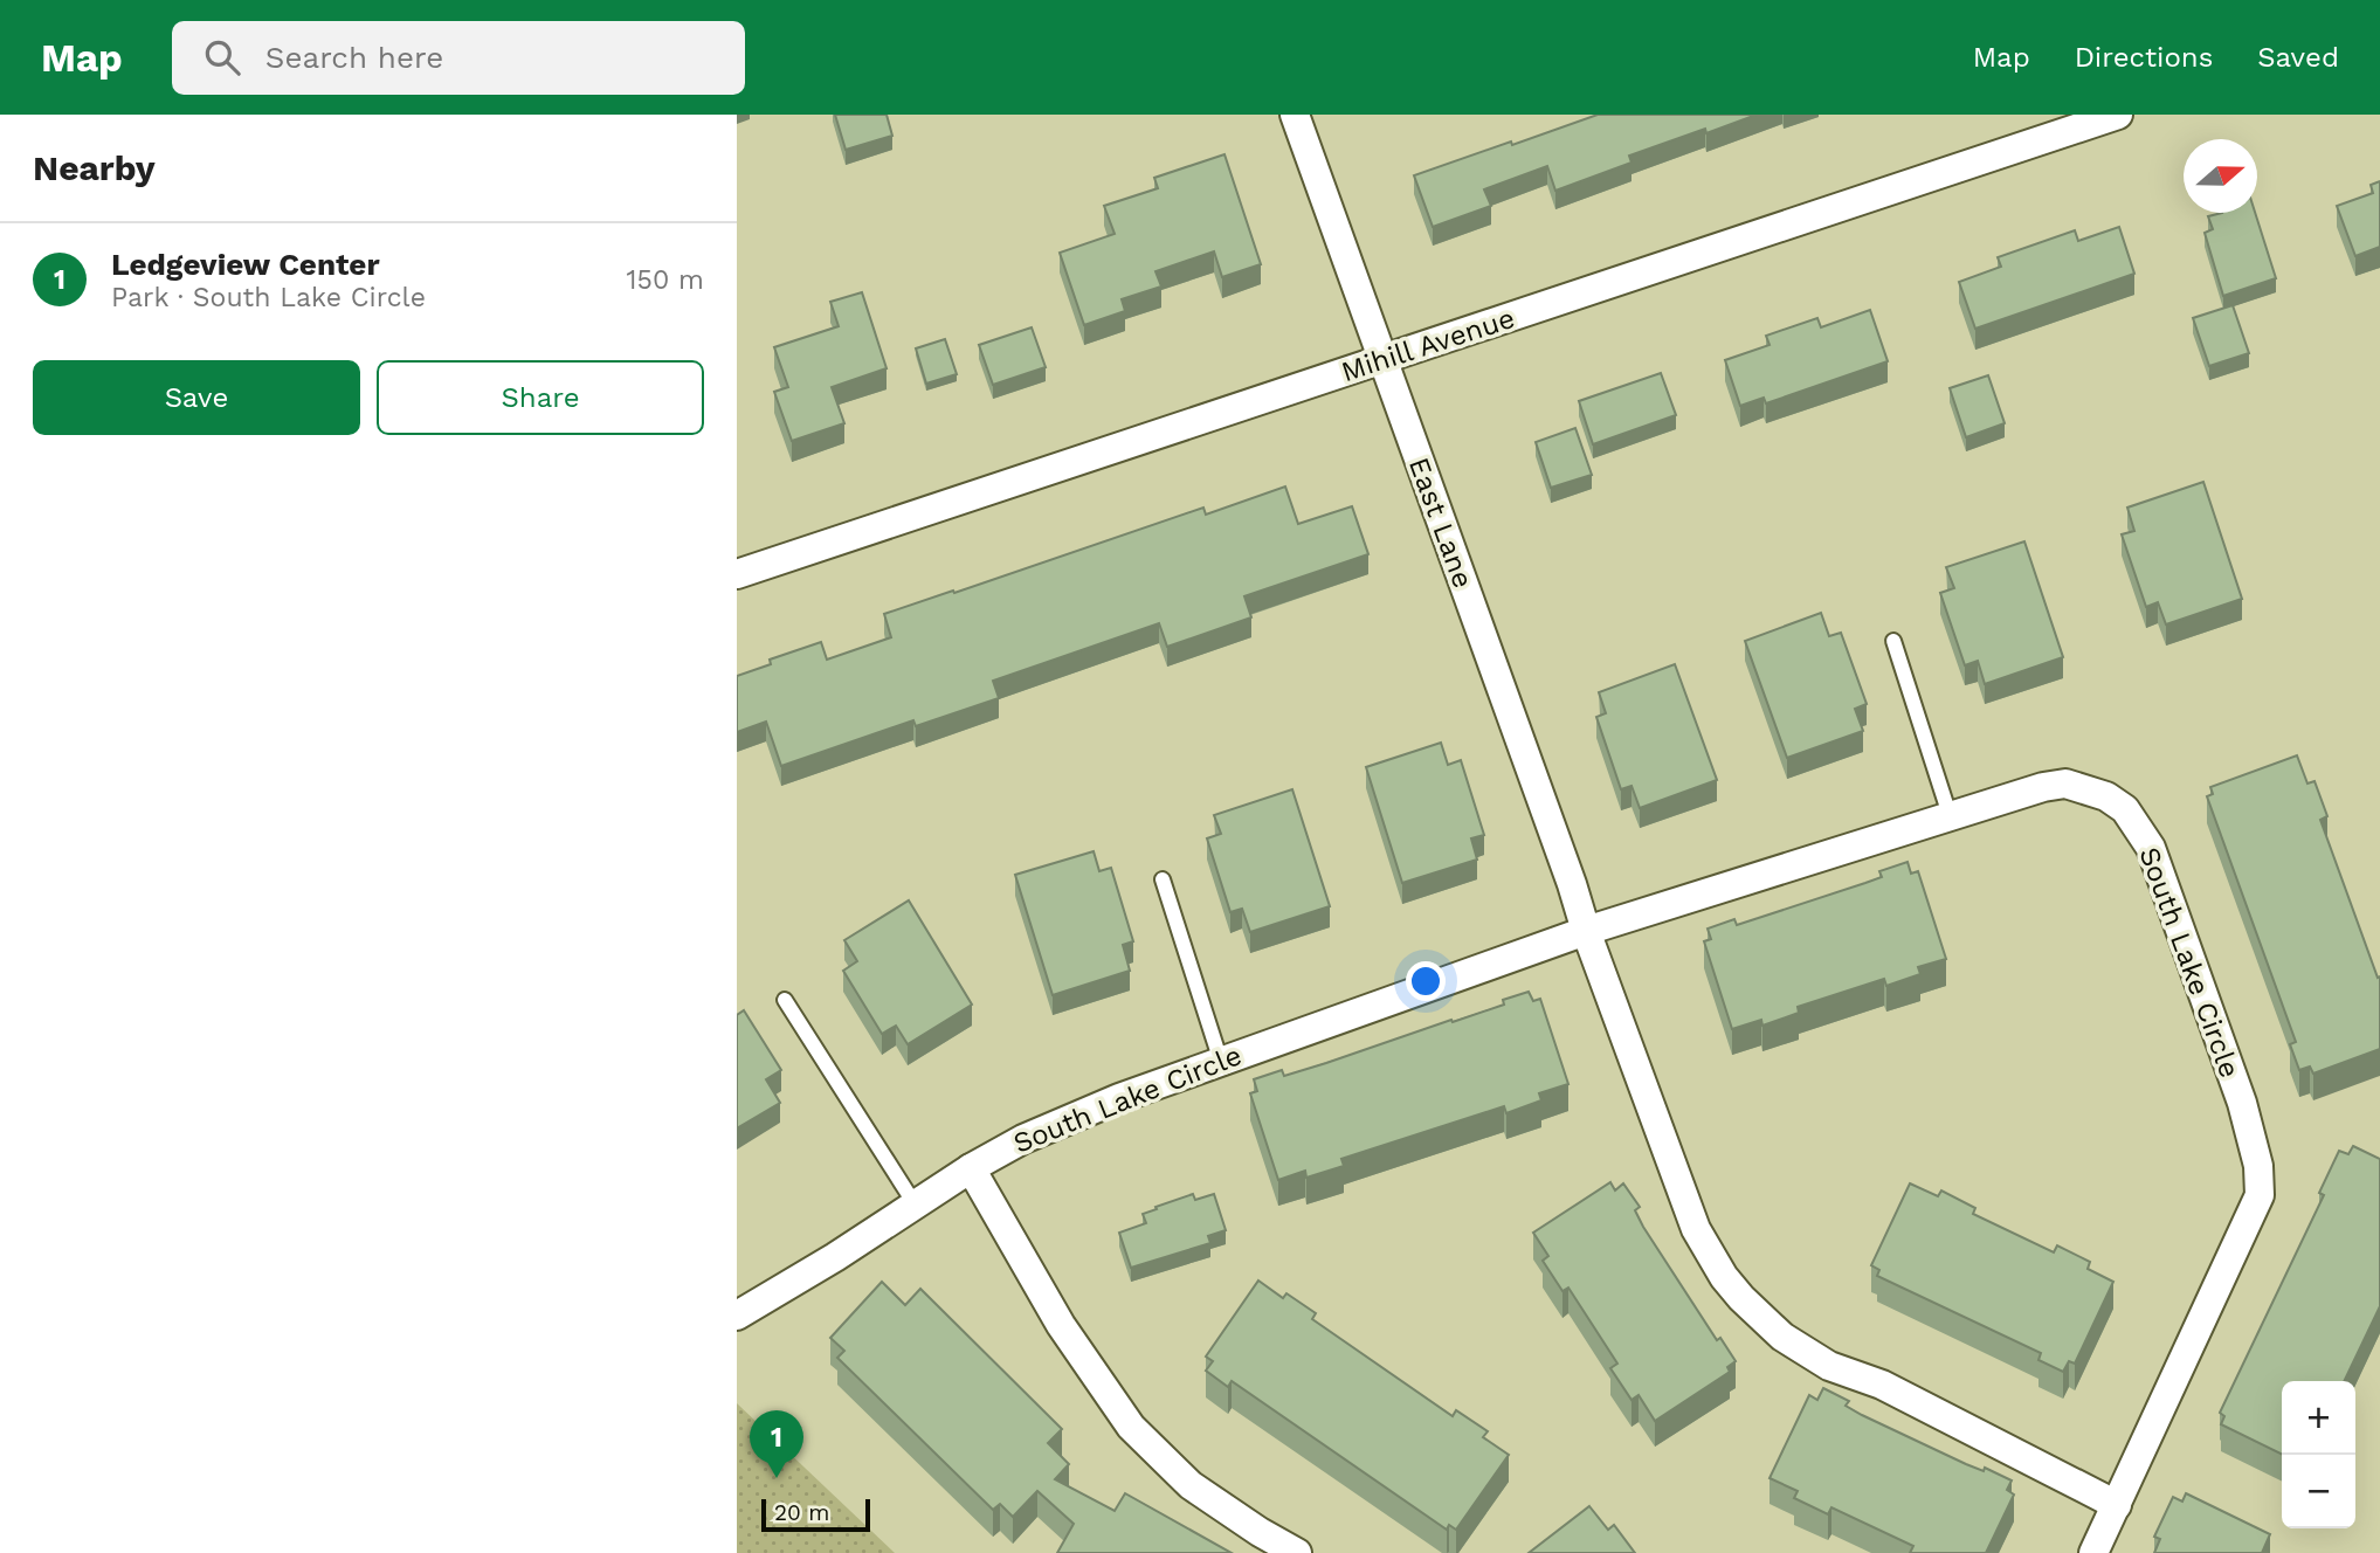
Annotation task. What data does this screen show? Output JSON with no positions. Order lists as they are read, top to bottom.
{
  "streets": {
    "street": ["Mihill Avenue", "East Lane", "South Lake Circle"]
  },
  "crossings": [
    ["Mihill Avenue", "East Lane"],
    ["East Lane", "South Lake Circle"]
  ],
  "scale_bar": "20 m",
  "north": "right",
  "page": {
    "header": "Map",
    "search": "Search here",
    "nav": ["Map", "Directions", "Saved"],
    "heading": "Nearby",
    "list": [
      {
        "mark": "1",
        "name": "Ledgeview Center",
        "note": "Park · South Lake Circle",
        "value": "150 m"
      }
    ],
    "buttons": ["Save", "Share"],
    "map_buttons": ["+", "−"],
    "pins": "1",
    "scale": "20 m"
  }
}
